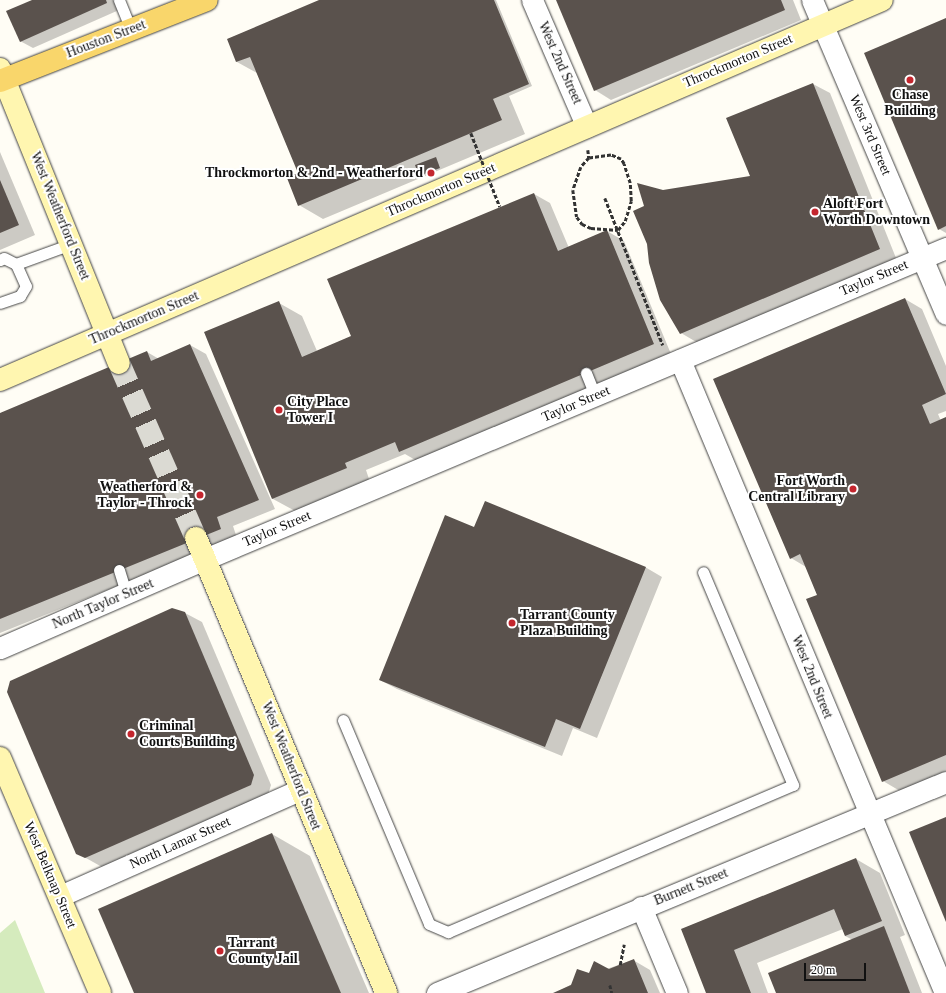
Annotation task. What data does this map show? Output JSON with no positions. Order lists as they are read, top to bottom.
{
  "streets": {
    "main road": [
      "Houston Street",
      "Throckmorton Street",
      "West Weatherford Street",
      "West Belknap Street"
    ],
    "street": [
      "West 2nd Street",
      "West 3rd Street",
      "Taylor Street",
      "North Taylor Street",
      "North Lamar Street",
      "Burnett Street"
    ]
  },
  "crossings": [
    ["Houston Street", "West Weatherford Street"],
    ["Throckmorton Street", "West 2nd Street"],
    ["Throckmorton Street", "West 3rd Street"],
    ["Throckmorton Street", "West Weatherford Street"],
    ["West 2nd Street", "Taylor Street"],
    ["West 2nd Street", "Burnett Street"],
    ["West 3rd Street", "Taylor Street"],
    ["West Weatherford Street", "Taylor Street"],
    ["West Weatherford Street", "North Taylor Street"],
    ["West Weatherford Street", "North Lamar Street"],
    ["Taylor Street", "North Taylor Street"],
    ["North Lamar Street", "West Belknap Street"]
  ],
  "places": [
    "Chase Building",
    "Throckmorton & 2nd - Weatherford",
    "Aloft Fort Worth Downtown",
    "City Place Tower I",
    "Fort Worth Central Library",
    "Weatherford & Taylor - Throck",
    "Tarrant County Plaza Building",
    "Criminal Courts Building",
    "Tarrant County Jail"
  ],
  "scale_bar": "20 m"
}
